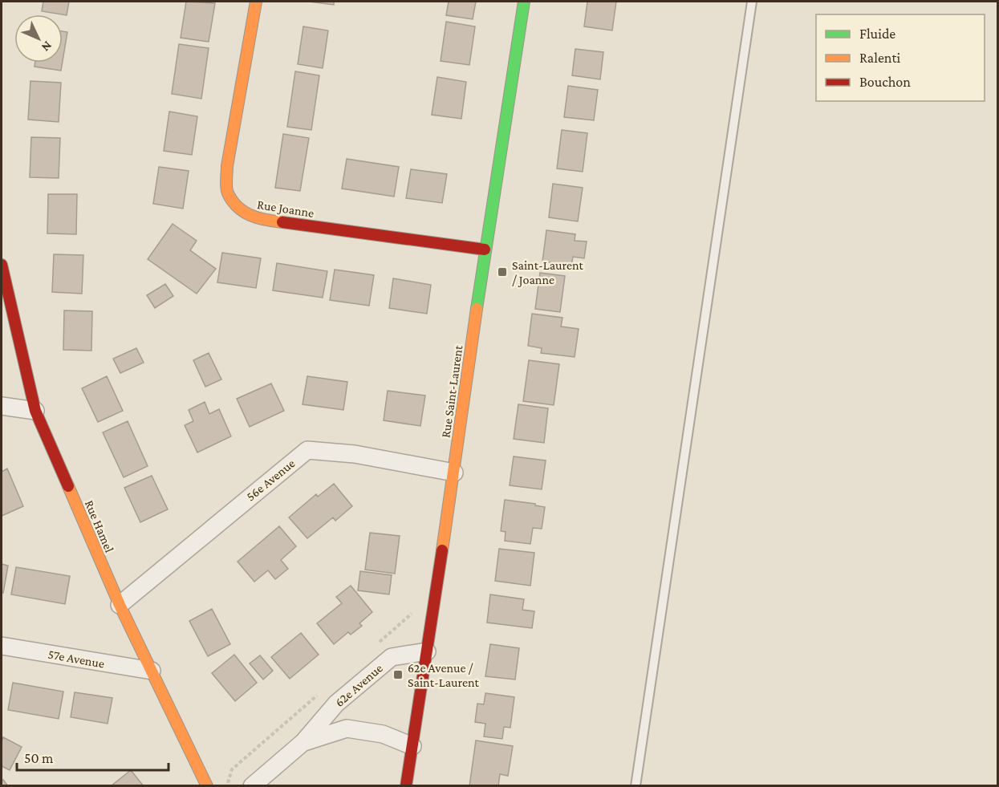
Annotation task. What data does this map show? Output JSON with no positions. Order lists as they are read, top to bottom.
{
  "streets": {
    "street": [
      "Rue Joanne",
      "Rue Saint-Laurent",
      "56e Avenue",
      "Rue Hamel",
      "57e Avenue",
      "62e Avenue"
    ]
  },
  "crossings": [
    ["Rue Joanne", "Rue Saint-Laurent"],
    ["Rue Saint-Laurent", "56e Avenue"],
    ["Rue Saint-Laurent", "62e Avenue"],
    ["56e Avenue", "Rue Hamel"],
    ["Rue Hamel", "57e Avenue"]
  ],
  "places": {
    "transit": ["Saint-Laurent / Joanne", "62e Avenue / Saint-Laurent"]
  },
  "legend": ["Fluide", "Ralenti", "Bouchon"],
  "scale_bar": "50 m",
  "north": "bottom right"
}
